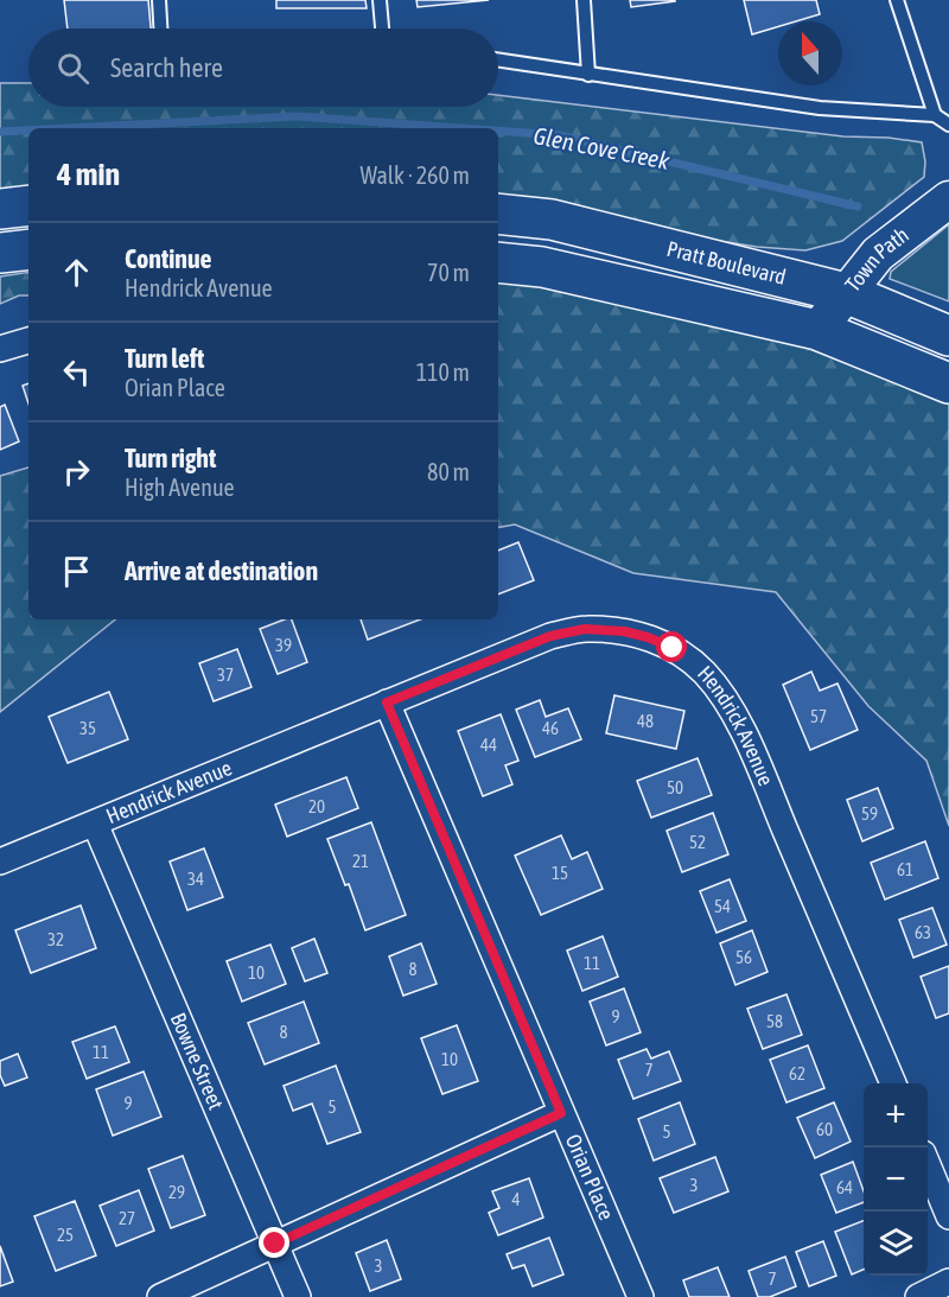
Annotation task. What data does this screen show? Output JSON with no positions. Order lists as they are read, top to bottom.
{
  "streets": {
    "main road": ["Town Path", "Pratt Boulevard"],
    "street": ["Hendrick Avenue", "Bowne Street", "Orian Place"]
  },
  "crossings": [
    ["Town Path", "Pratt Boulevard"],
    ["Hendrick Avenue", "Bowne Street"],
    ["Hendrick Avenue", "Orian Place"]
  ],
  "water": ["Glen Cove Creek"],
  "house_numbers": [
    "39",
    "37",
    "57",
    "48",
    "35",
    "46",
    "44",
    "50",
    "20",
    "59",
    "52",
    "21",
    "61",
    "15",
    "34",
    "54",
    "63",
    "32",
    "56",
    "11",
    "8",
    "10",
    "9",
    "58",
    "8",
    "11",
    "10",
    "7",
    "62",
    "9",
    "5",
    "60",
    "5",
    "3",
    "64",
    "29",
    "4",
    "27",
    "25",
    "3",
    "7"
  ],
  "north": "top",
  "page": {
    "search": "Search here",
    "heading": ["4 min", "Walk · 260 m"],
    "list": [
      ["Continue", "Hendrick Avenue", "70 m"],
      ["Turn left", "Orian Place", "110 m"],
      ["Turn right", "High Avenue", "80 m"],
      "Arrive at destination"
    ],
    "map_buttons": ["+", "−"]
  }
}
